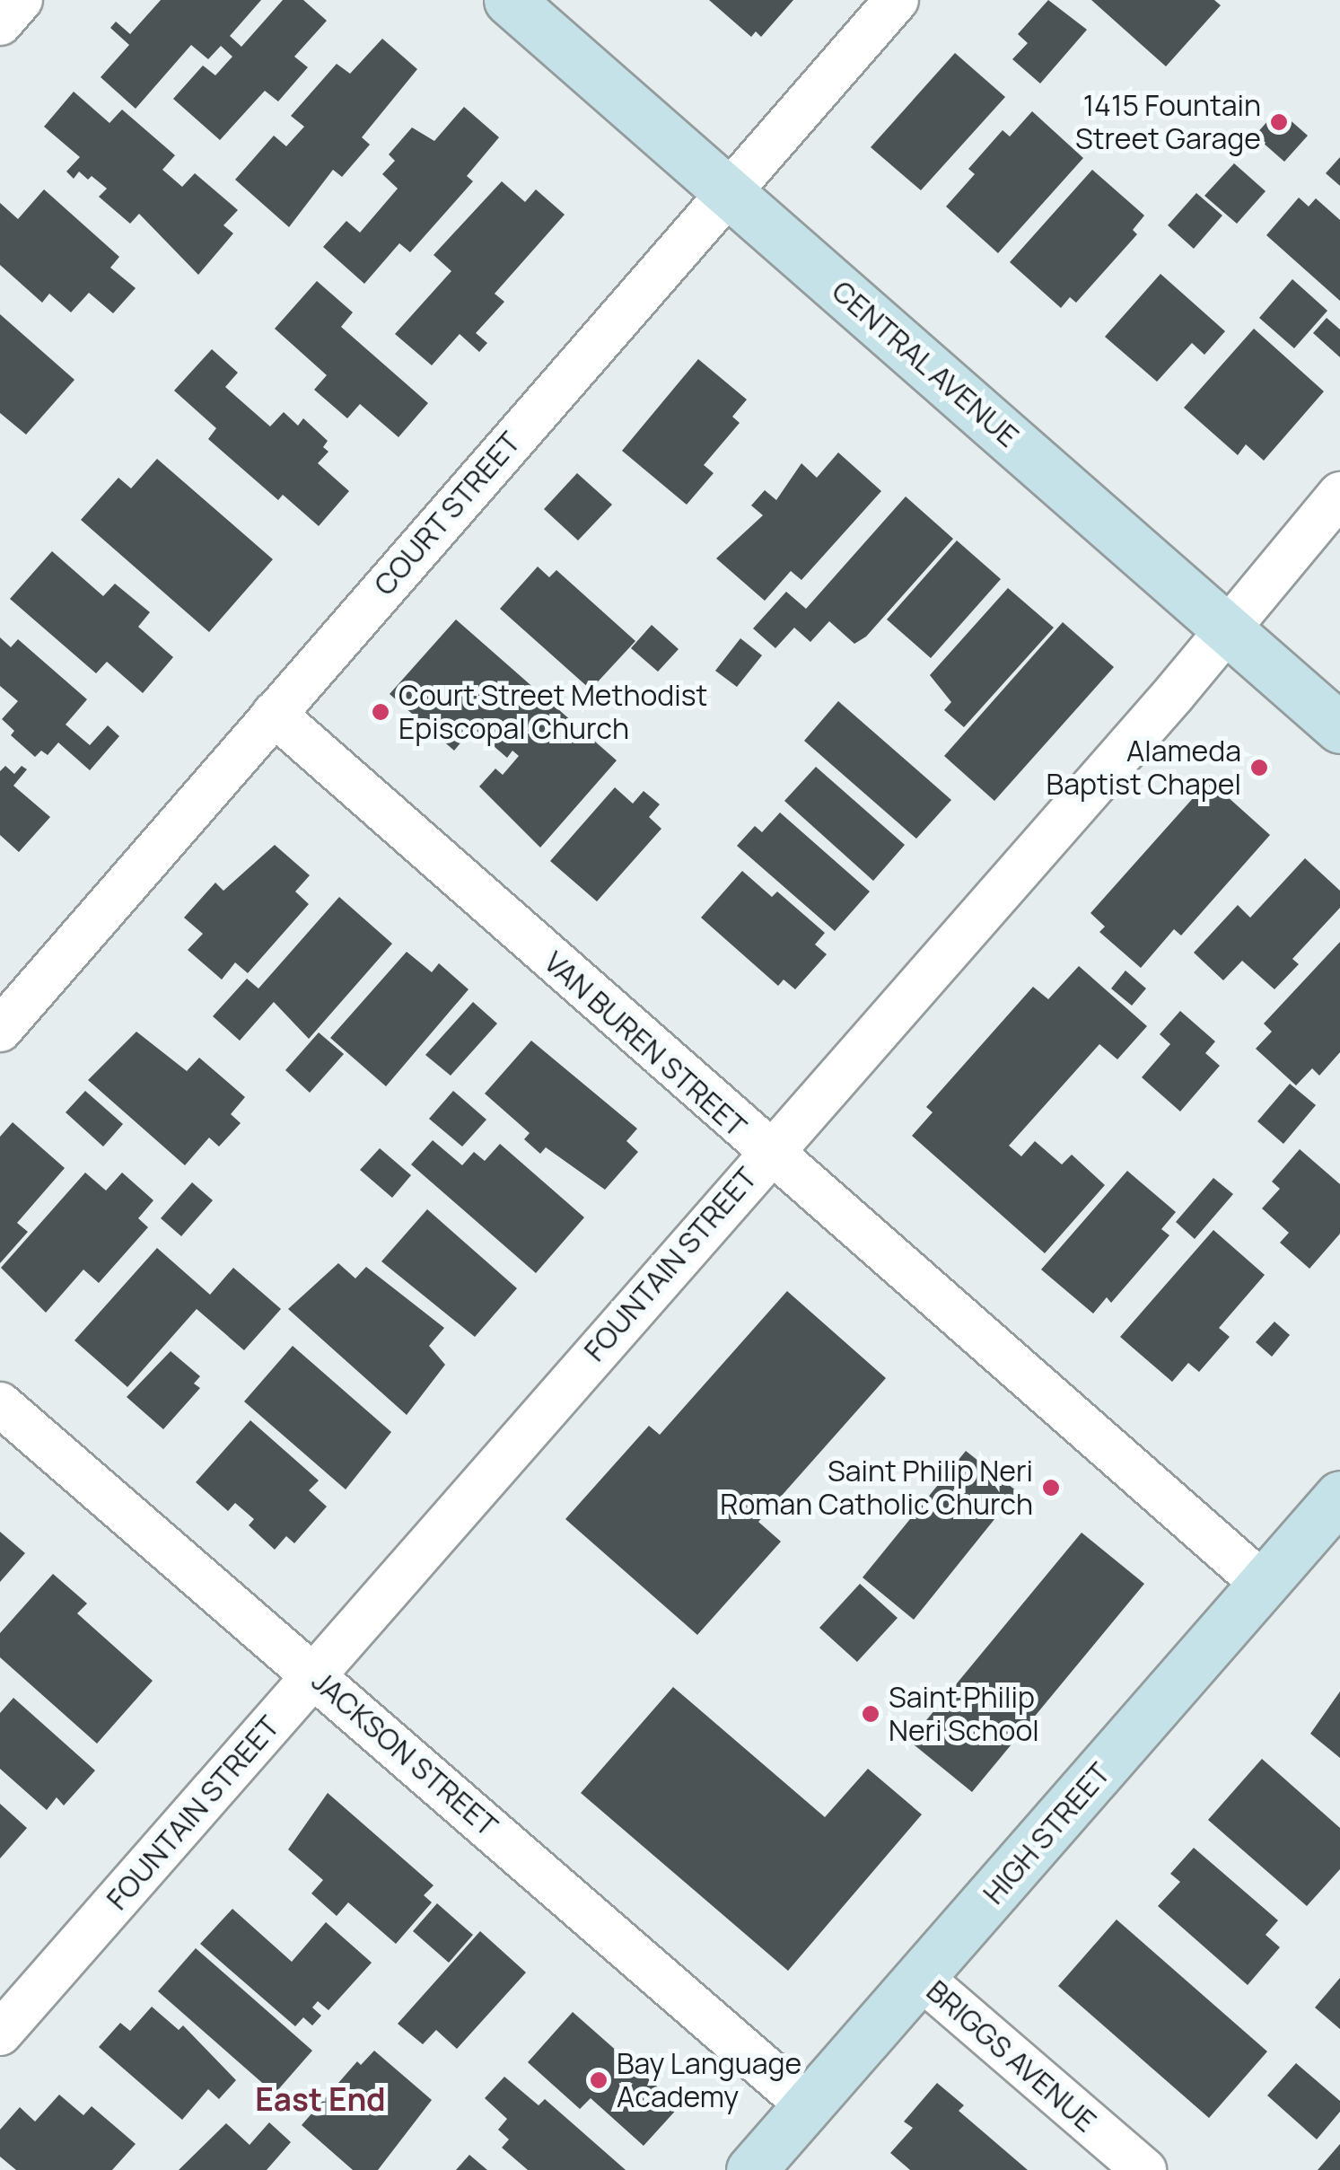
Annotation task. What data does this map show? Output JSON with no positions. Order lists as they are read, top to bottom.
{
  "streets": {
    "street": [
      "CENTRAL AVENUE",
      "COURT STREET",
      "VAN BUREN STREET",
      "FOUNTAIN STREET",
      "JACKSON STREET",
      "HIGH STREET",
      "BRIGGS AVENUE"
    ]
  },
  "crossings": [
    ["CENTRAL AVENUE", "COURT STREET"],
    ["CENTRAL AVENUE", "FOUNTAIN STREET"],
    ["COURT STREET", "VAN BUREN STREET"],
    ["VAN BUREN STREET", "FOUNTAIN STREET"],
    ["VAN BUREN STREET", "HIGH STREET"],
    ["FOUNTAIN STREET", "JACKSON STREET"],
    ["JACKSON STREET", "HIGH STREET"],
    ["HIGH STREET", "BRIGGS AVENUE"]
  ],
  "districts": ["East End"],
  "places": [
    "1415 Fountain Street Garage",
    "Court Street Methodist Episcopal Church",
    "Alameda Baptist Chapel",
    "Saint Philip Neri Roman Catholic Church",
    "Saint Philip Neri School",
    "Bay Language Academy"
  ]
}
